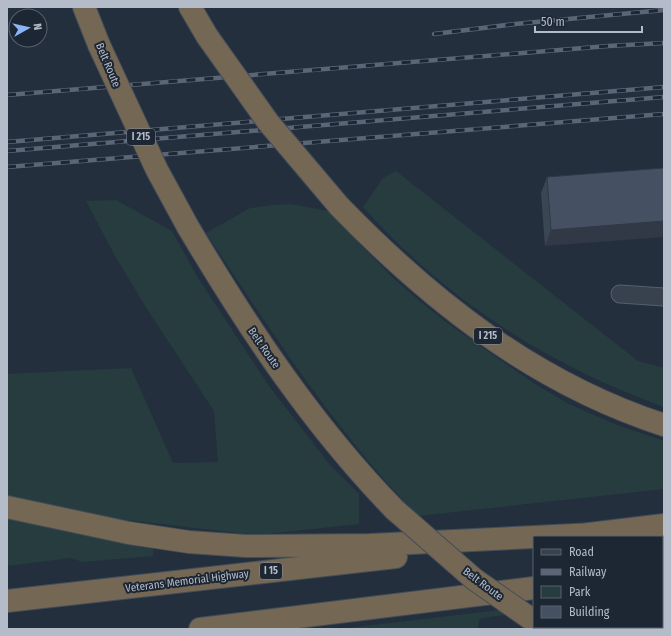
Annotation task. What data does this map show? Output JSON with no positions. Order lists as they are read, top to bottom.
{
  "streets": {
    "highway": [
      "Belt Route",
      "I 215",
      "I 15",
      "Veterans Memorial Highway"
    ]
  },
  "legend": [
    "Road",
    "Railway",
    "Park",
    "Building"
  ],
  "scale_bar": "50 m",
  "north": "right"
}
